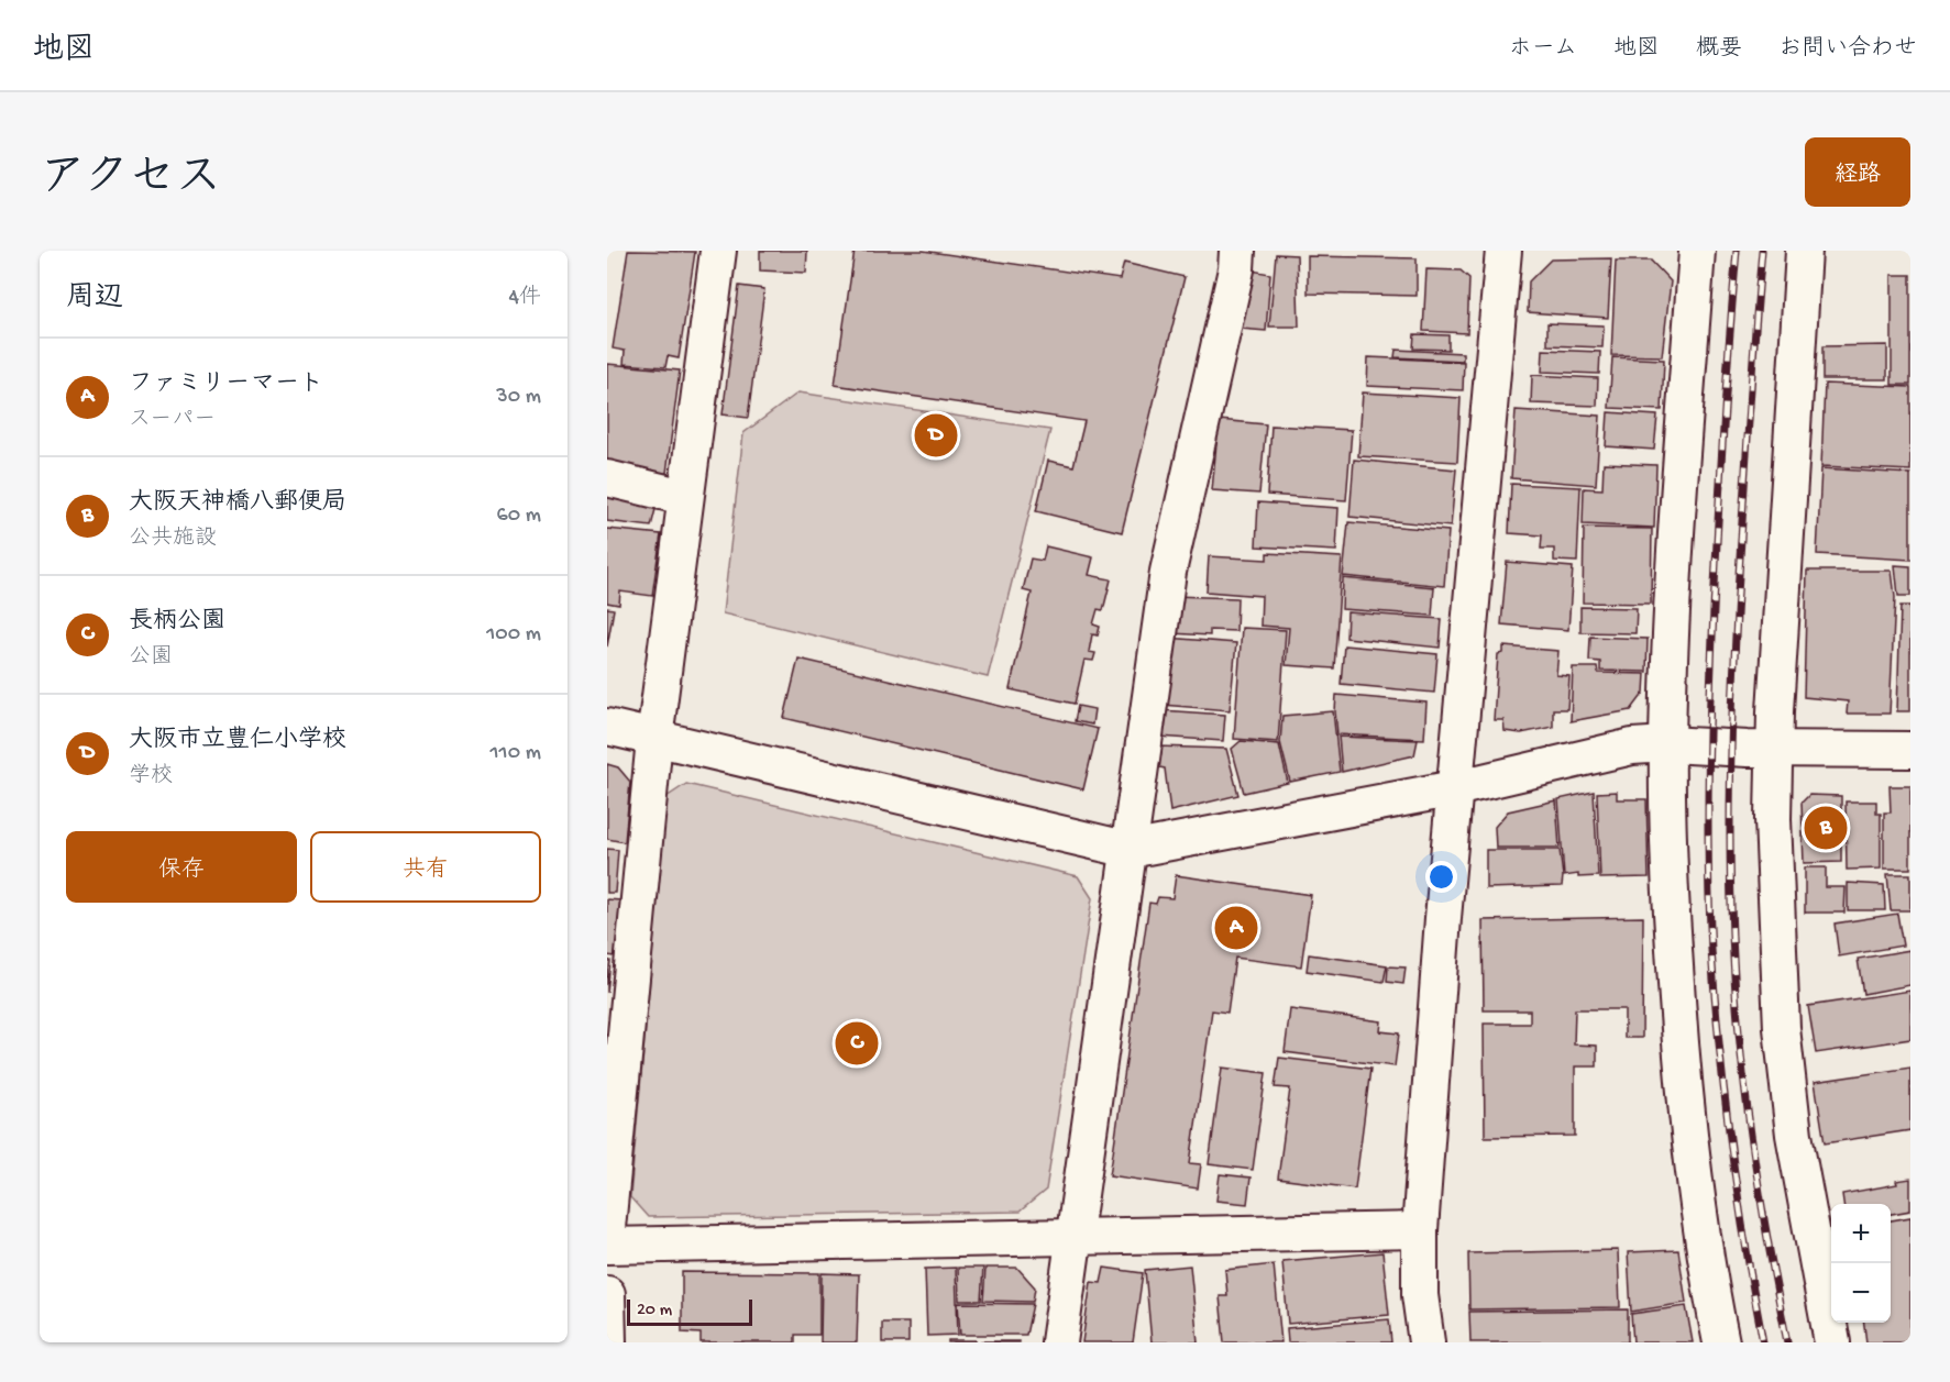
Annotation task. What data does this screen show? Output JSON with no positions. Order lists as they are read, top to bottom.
{
  "scale_bar": "20 m",
  "page": {
    "header": "地図",
    "nav": [
      "ホーム",
      "地図",
      "概要",
      "お問い合わせ"
    ],
    "title": "アクセス",
    "buttons": [
      "経路",
      ["保存", "共有"]
    ],
    "heading": ["周辺", "4件"],
    "list": [
      {
        "mark": "A",
        "name": "ファミリーマート",
        "note": "スーパー",
        "value": "30 m"
      },
      {
        "mark": "B",
        "name": "大阪天神橋八郵便局",
        "note": "公共施設",
        "value": "60 m"
      },
      {
        "mark": "C",
        "name": "長柄公園",
        "note": "公園",
        "value": "100 m"
      },
      {
        "mark": "D",
        "name": "大阪市立豊仁小学校",
        "note": "学校",
        "value": "110 m"
      }
    ],
    "pins": [
      "D",
      "B",
      "A",
      "C"
    ],
    "map_buttons": ["+", "−"],
    "scale": "20 m"
  }
}
